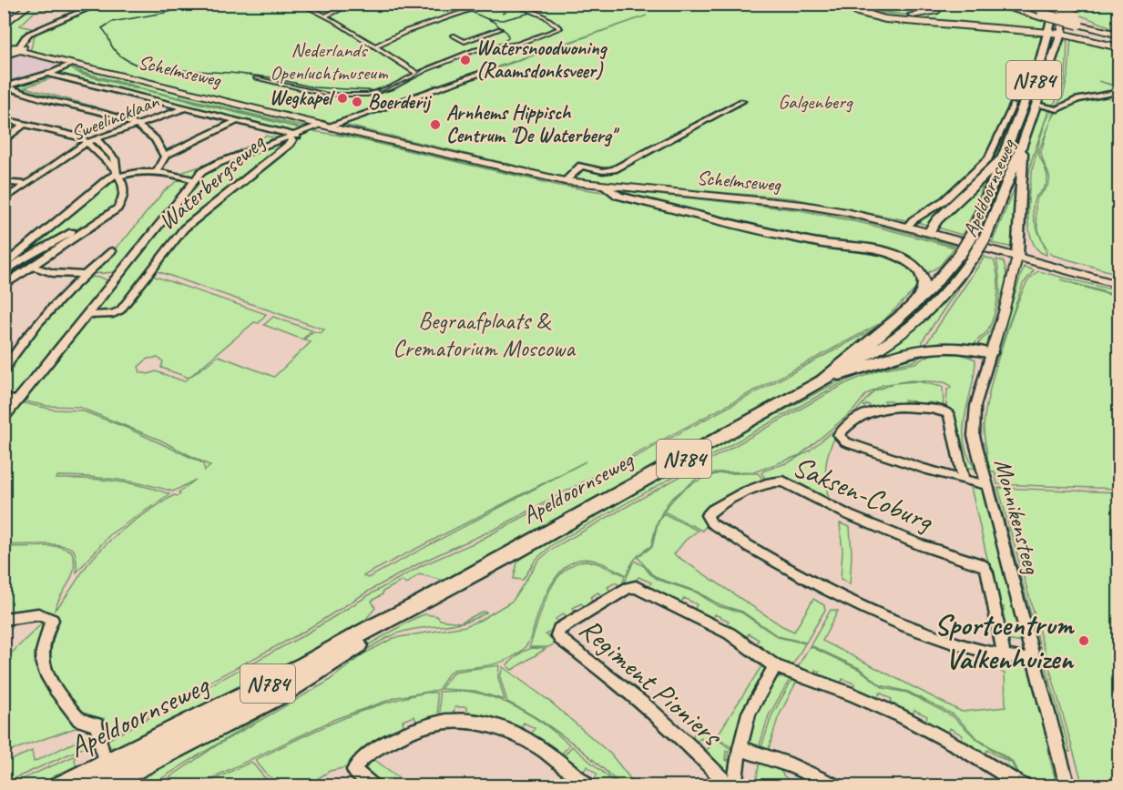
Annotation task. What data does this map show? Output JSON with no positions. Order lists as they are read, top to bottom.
{
  "streets": {
    "main road": ["Schelmseweg", "N784", "Apeldoornseweg"],
    "street": [
      "Sweelincklaan",
      "Waterbergseweg",
      "Saksen-Coburg",
      "Monnikensteeg",
      "Regiment Pioniers"
    ]
  },
  "crossings": [
    ["Schelmseweg", "N784"],
    ["Schelmseweg", "Waterbergseweg"],
    ["Schelmseweg", "Apeldoornseweg"],
    ["Schelmseweg", "Monnikensteeg"],
    ["N784", "Apeldoornseweg"],
    ["N784", "Monnikensteeg"],
    ["Saksen-Coburg", "Monnikensteeg"]
  ],
  "parks": ["Nederlands Openluchtmuseum", "Galgenberg", "Begraafplaats & Crematorium Moscowa"],
  "places": [
    "Watersnoodwoning (Raamsdonksveer)",
    "Wegkapel",
    "Boerderij",
    "Arnhems Hippisch Centrum \"De Waterberg\"",
    "Sportcentrum Valkenhuizen"
  ]
}
